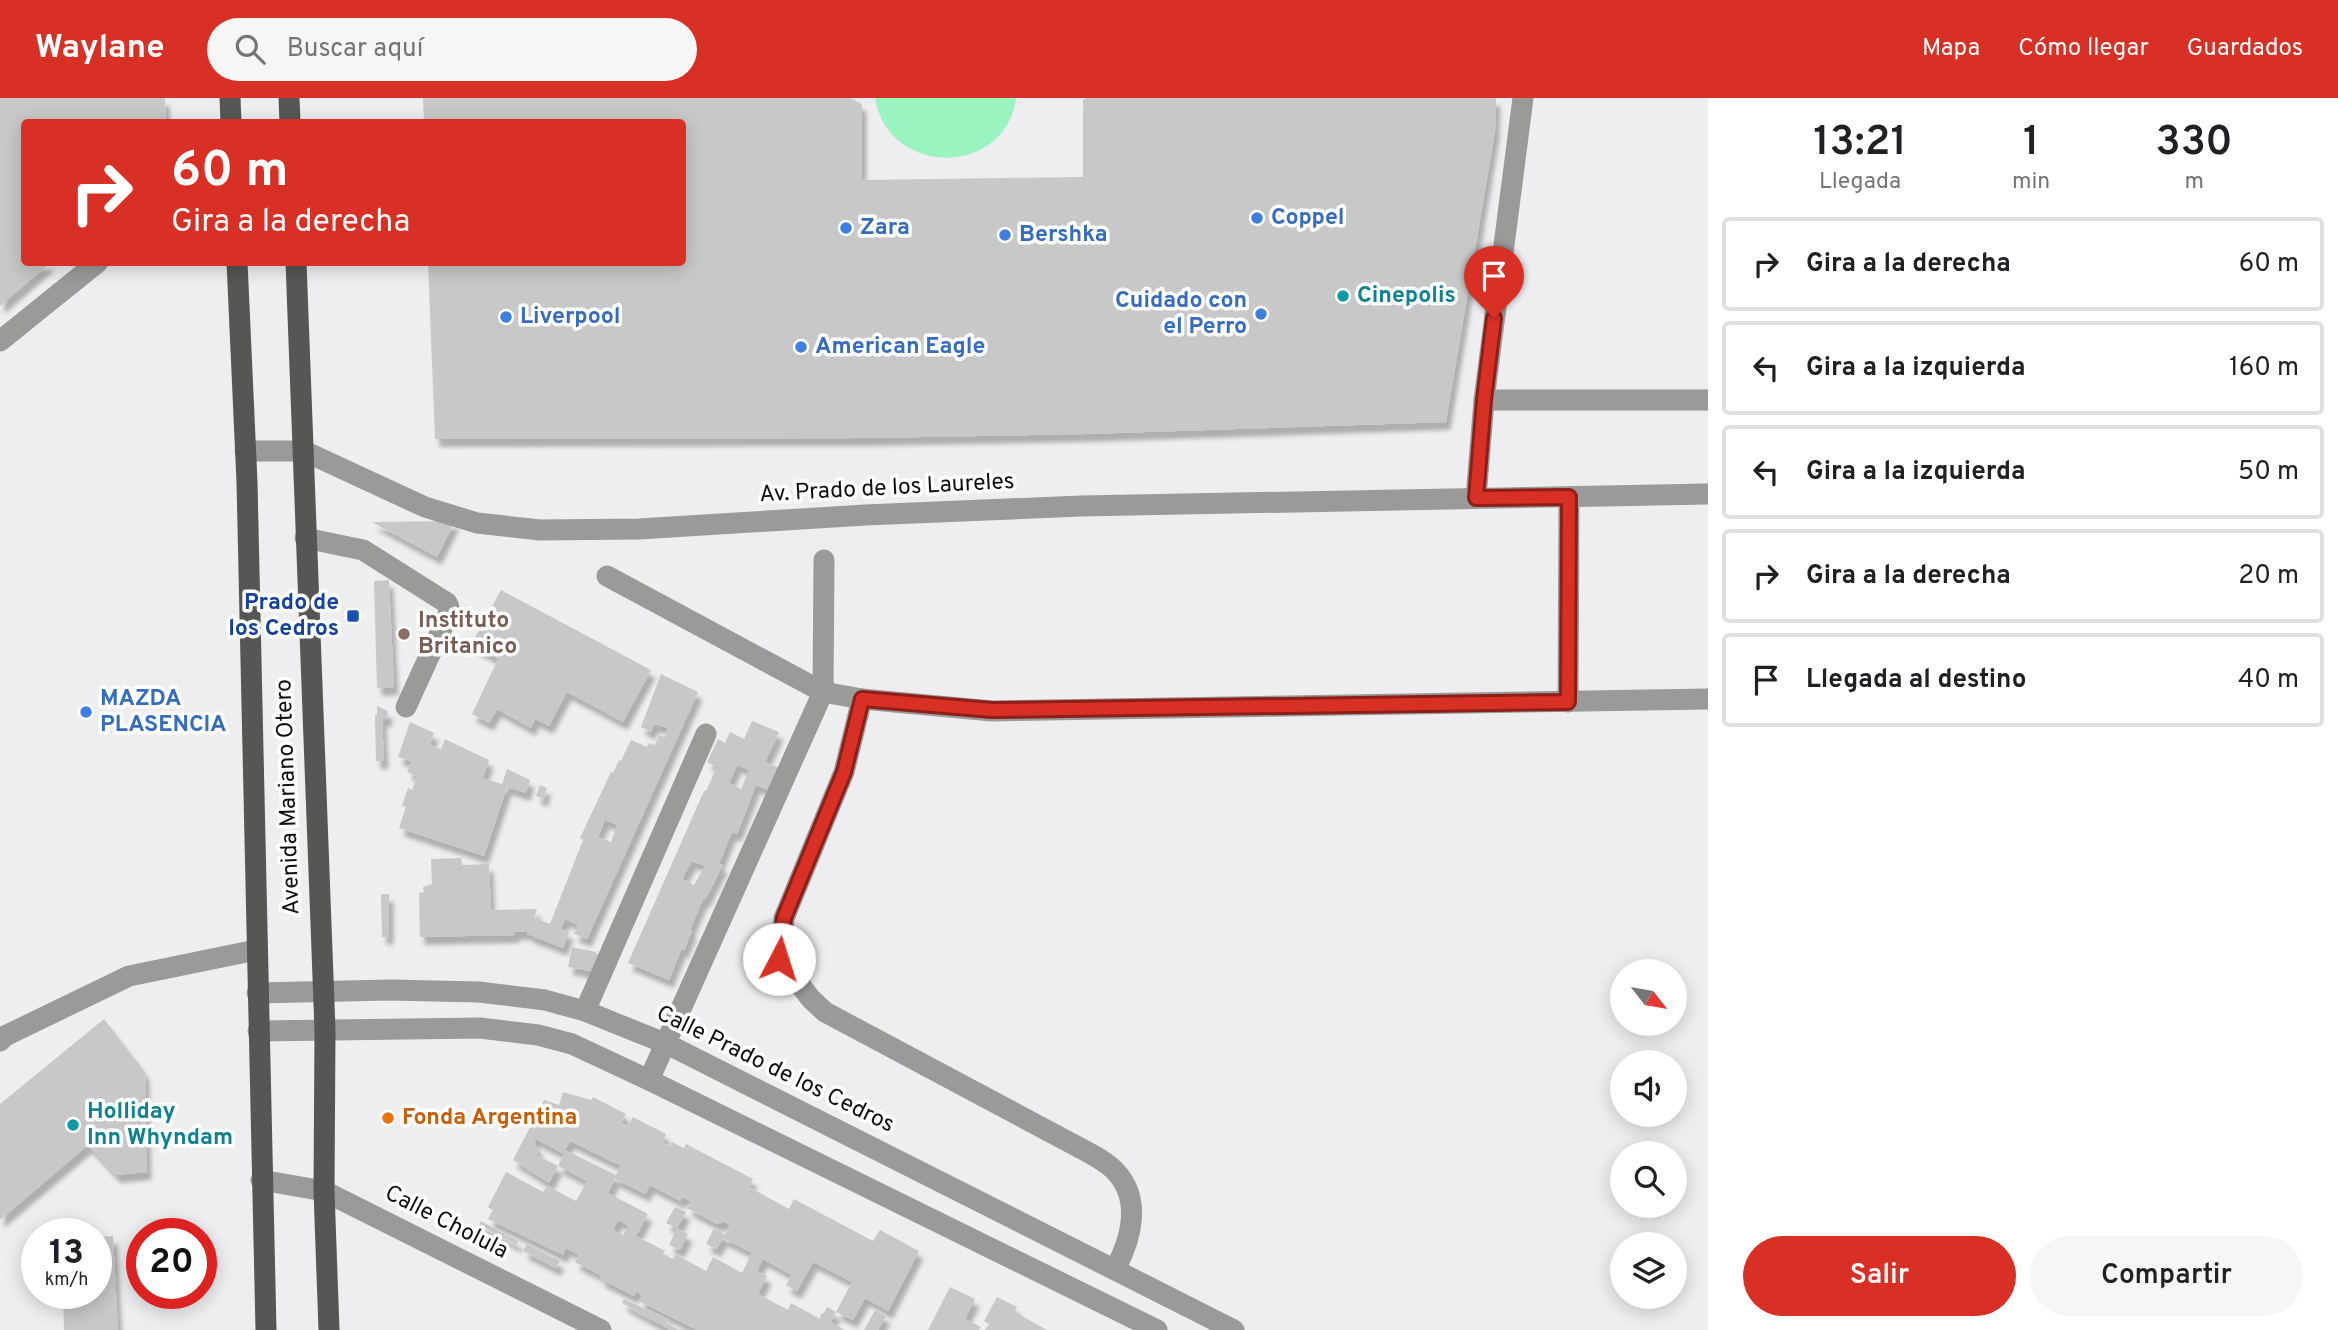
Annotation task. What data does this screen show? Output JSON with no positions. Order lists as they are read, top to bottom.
{
  "streets": {
    "main road": ["Avenida Mariano Otero"],
    "street": ["Av. Prado de los Laureles", "Calle Prado de los Cedros", "Calle Cholula"]
  },
  "crossings": [
    ["Av. Prado de los Laureles", "Avenida Mariano Otero"],
    ["Avenida Mariano Otero", "Calle Prado de los Cedros"],
    ["Avenida Mariano Otero", "Calle Cholula"]
  ],
  "places": {
    "other": [
      "Coppel",
      "Zara",
      "Bershka",
      "Cinepolis",
      "Cuidado con el Perro",
      "Liverpool",
      "American Eagle",
      "Instituto Britanico",
      "MAZDA PLASENCIA",
      "Fonda Argentina",
      "Holliday Inn Whyndam"
    ],
    "transit": ["Prado de los Cedros"]
  },
  "north": "bottom right",
  "page": {
    "header": "Waylane",
    "search": "Buscar aquí",
    "nav": ["Mapa", "Cómo llegar", "Guardados"],
    "eta": [
      "13:21",
      "Llegada",
      "1",
      "min",
      "330",
      "m"
    ],
    "turn": ["60 m", "Gira a la derecha"],
    "list": [
      {
        "name": "Gira a la derecha",
        "value": "60 m"
      },
      {
        "name": "Gira a la izquierda",
        "value": "160 m"
      },
      {
        "name": "Gira a la izquierda",
        "value": "50 m"
      },
      {
        "name": "Gira a la derecha",
        "value": "20 m"
      },
      {
        "name": "Llegada al destino",
        "value": "40 m"
      }
    ],
    "speed": "13 km/h",
    "limit": "20",
    "buttons": ["Salir", "Compartir"]
  }
}
